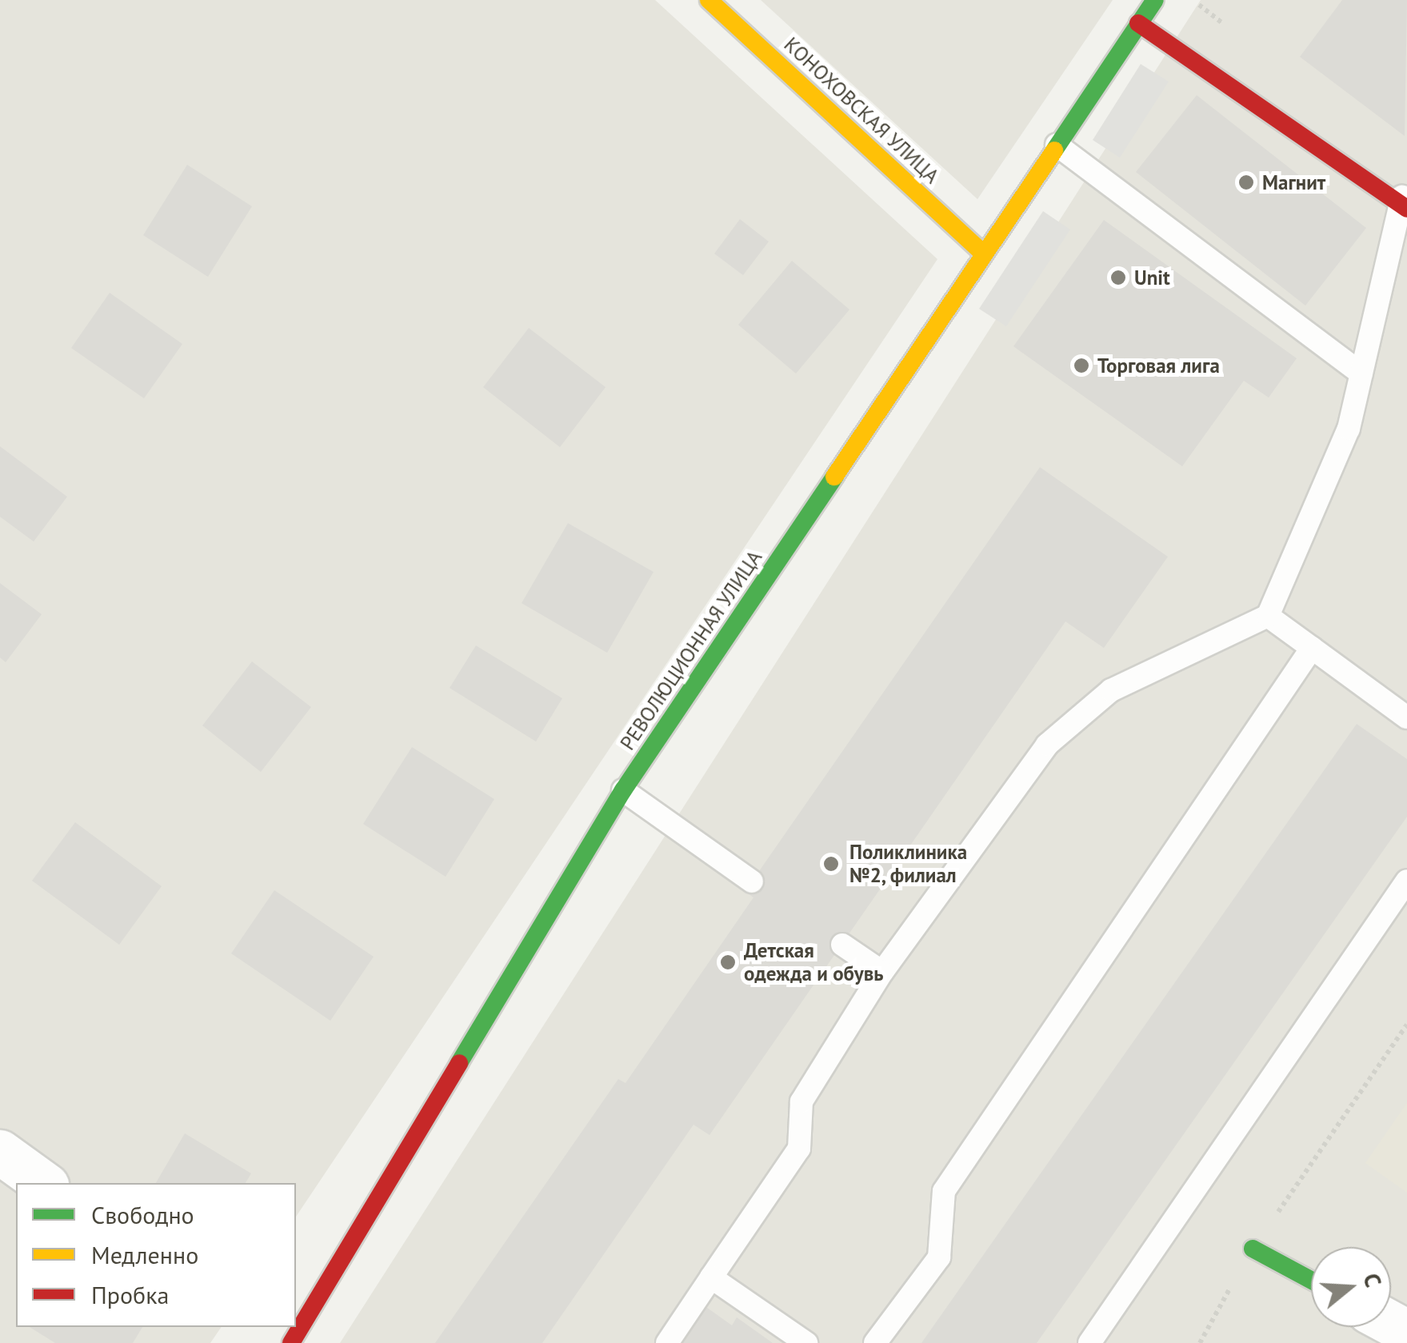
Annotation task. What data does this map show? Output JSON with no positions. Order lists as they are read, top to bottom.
{
  "streets": {
    "main road": ["КОНОХОВСКАЯ УЛИЦА", "РЕВОЛЮЦИОННАЯ УЛИЦА"]
  },
  "crossings": [
    ["КОНОХОВСКАЯ УЛИЦА", "РЕВОЛЮЦИОННАЯ УЛИЦА"]
  ],
  "places": [
    "Магнит",
    "Unit",
    "Торговая лига",
    "Поликлиника №2, филиал",
    "Детская одежда и обувь"
  ],
  "legend": ["Свободно", "Медленно", "Пробка"],
  "north": "right"
}
